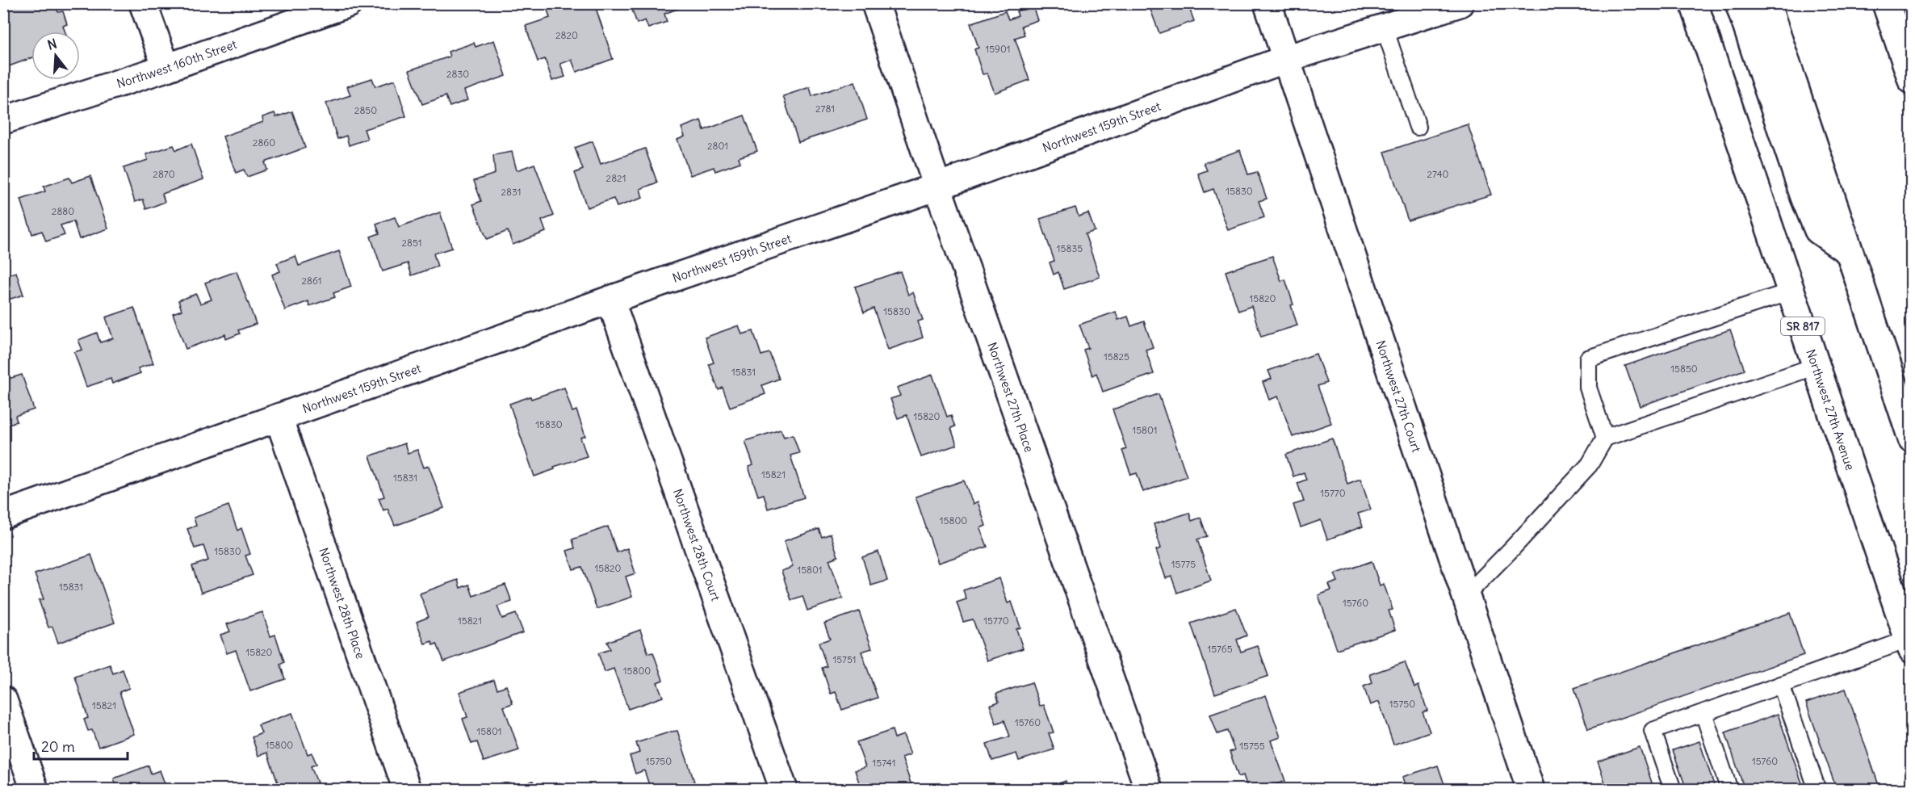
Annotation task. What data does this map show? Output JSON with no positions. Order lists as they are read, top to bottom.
{
  "streets": {
    "street": [
      "Northwest 160th Street",
      "Northwest 159th Street",
      "SR 817",
      "Northwest 27th Place",
      "Northwest 27th Court",
      "Northwest 27th Avenue",
      "Northwest 28th Court",
      "Northwest 28th Place"
    ]
  },
  "crossings": [
    ["Northwest 159th Street", "Northwest 27th Place"],
    ["Northwest 159th Street", "Northwest 27th Court"],
    ["Northwest 159th Street", "Northwest 28th Court"],
    ["Northwest 159th Street", "Northwest 28th Place"]
  ],
  "house_numbers": [
    "2820",
    "15901",
    "2830",
    "2781",
    "2850",
    "2860",
    "2801",
    "2870",
    "2740",
    "2821",
    "15830",
    "2831",
    "2880",
    "2851",
    "15835",
    "2861",
    "15820",
    "15830",
    "15825",
    "15850",
    "15831",
    "15820",
    "15830",
    "15801",
    "15821",
    "15831",
    "15770",
    "15800",
    "15830",
    "15775",
    "15820",
    "15801",
    "15831",
    "15760",
    "15821",
    "15770",
    "15765",
    "15820",
    "15751",
    "15800",
    "15750",
    "15821",
    "15760",
    "15801",
    "15800",
    "15755",
    "15750",
    "15760",
    "15741"
  ],
  "scale_bar": "20 m",
  "north": "top"
}
